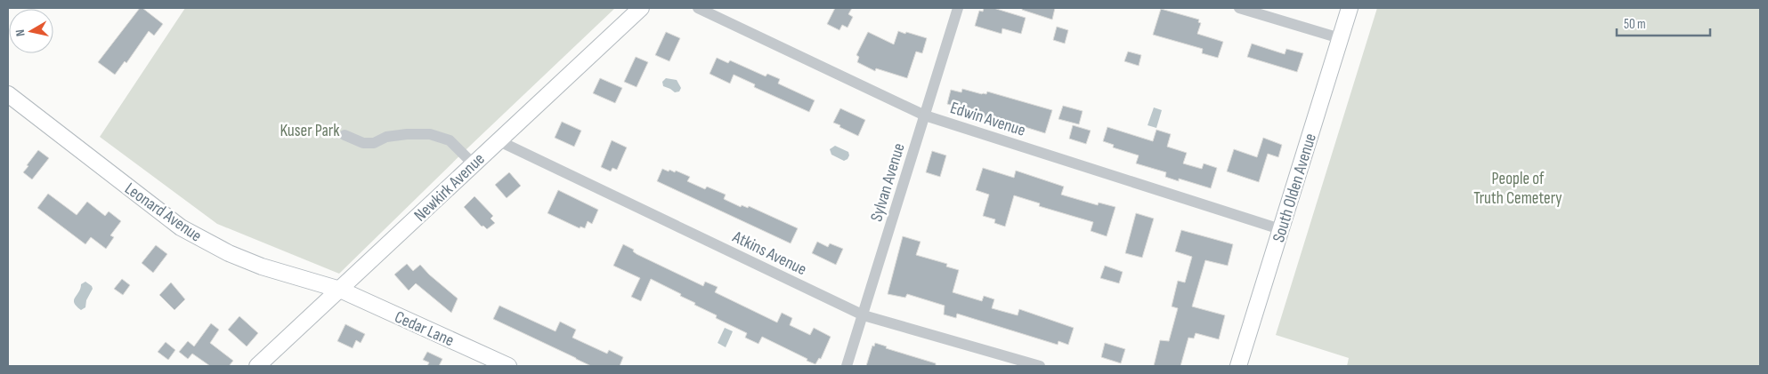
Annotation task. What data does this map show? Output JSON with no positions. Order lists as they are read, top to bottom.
{
  "streets": {
    "street": [
      "Edwin Avenue",
      "Sylvan Avenue",
      "Newkirk Avenue",
      "South Olden Avenue",
      "Leonard Avenue",
      "Atkins Avenue",
      "Cedar Lane"
    ]
  },
  "crossings": [
    ["Edwin Avenue", "Sylvan Avenue"],
    ["Edwin Avenue", "South Olden Avenue"],
    ["Sylvan Avenue", "Atkins Avenue"],
    ["Newkirk Avenue", "Leonard Avenue"],
    ["Newkirk Avenue", "Atkins Avenue"],
    ["Newkirk Avenue", "Cedar Lane"],
    ["Leonard Avenue", "Cedar Lane"]
  ],
  "parks": ["Kuser Park", "People of Truth Cemetery"],
  "scale_bar": "50 m",
  "north": "left"
}
